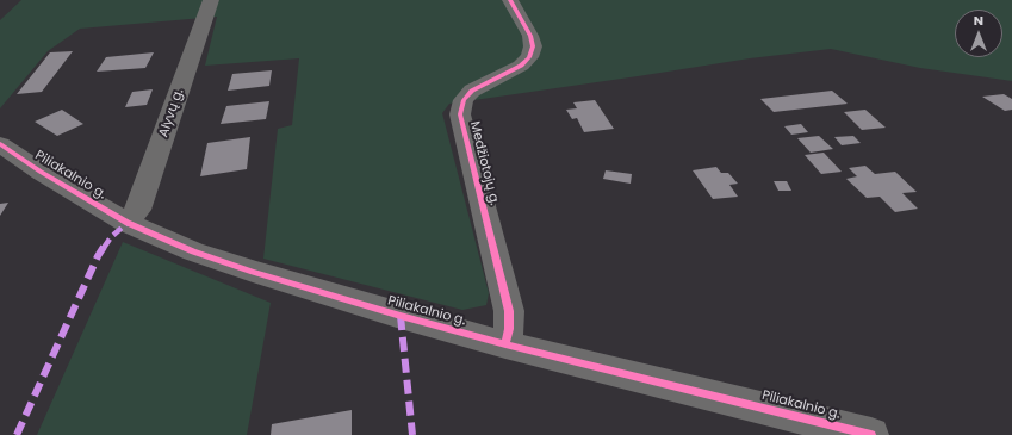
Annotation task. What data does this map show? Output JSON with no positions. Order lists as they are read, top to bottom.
{
  "streets": {
    "street": ["Alyvų g.", "Medžiotojų g.", "Piliakalnio g."]
  },
  "crossings": [
    ["Alyvų g.", "Piliakalnio g."],
    ["Medžiotojų g.", "Piliakalnio g."]
  ],
  "north": "top"
}
